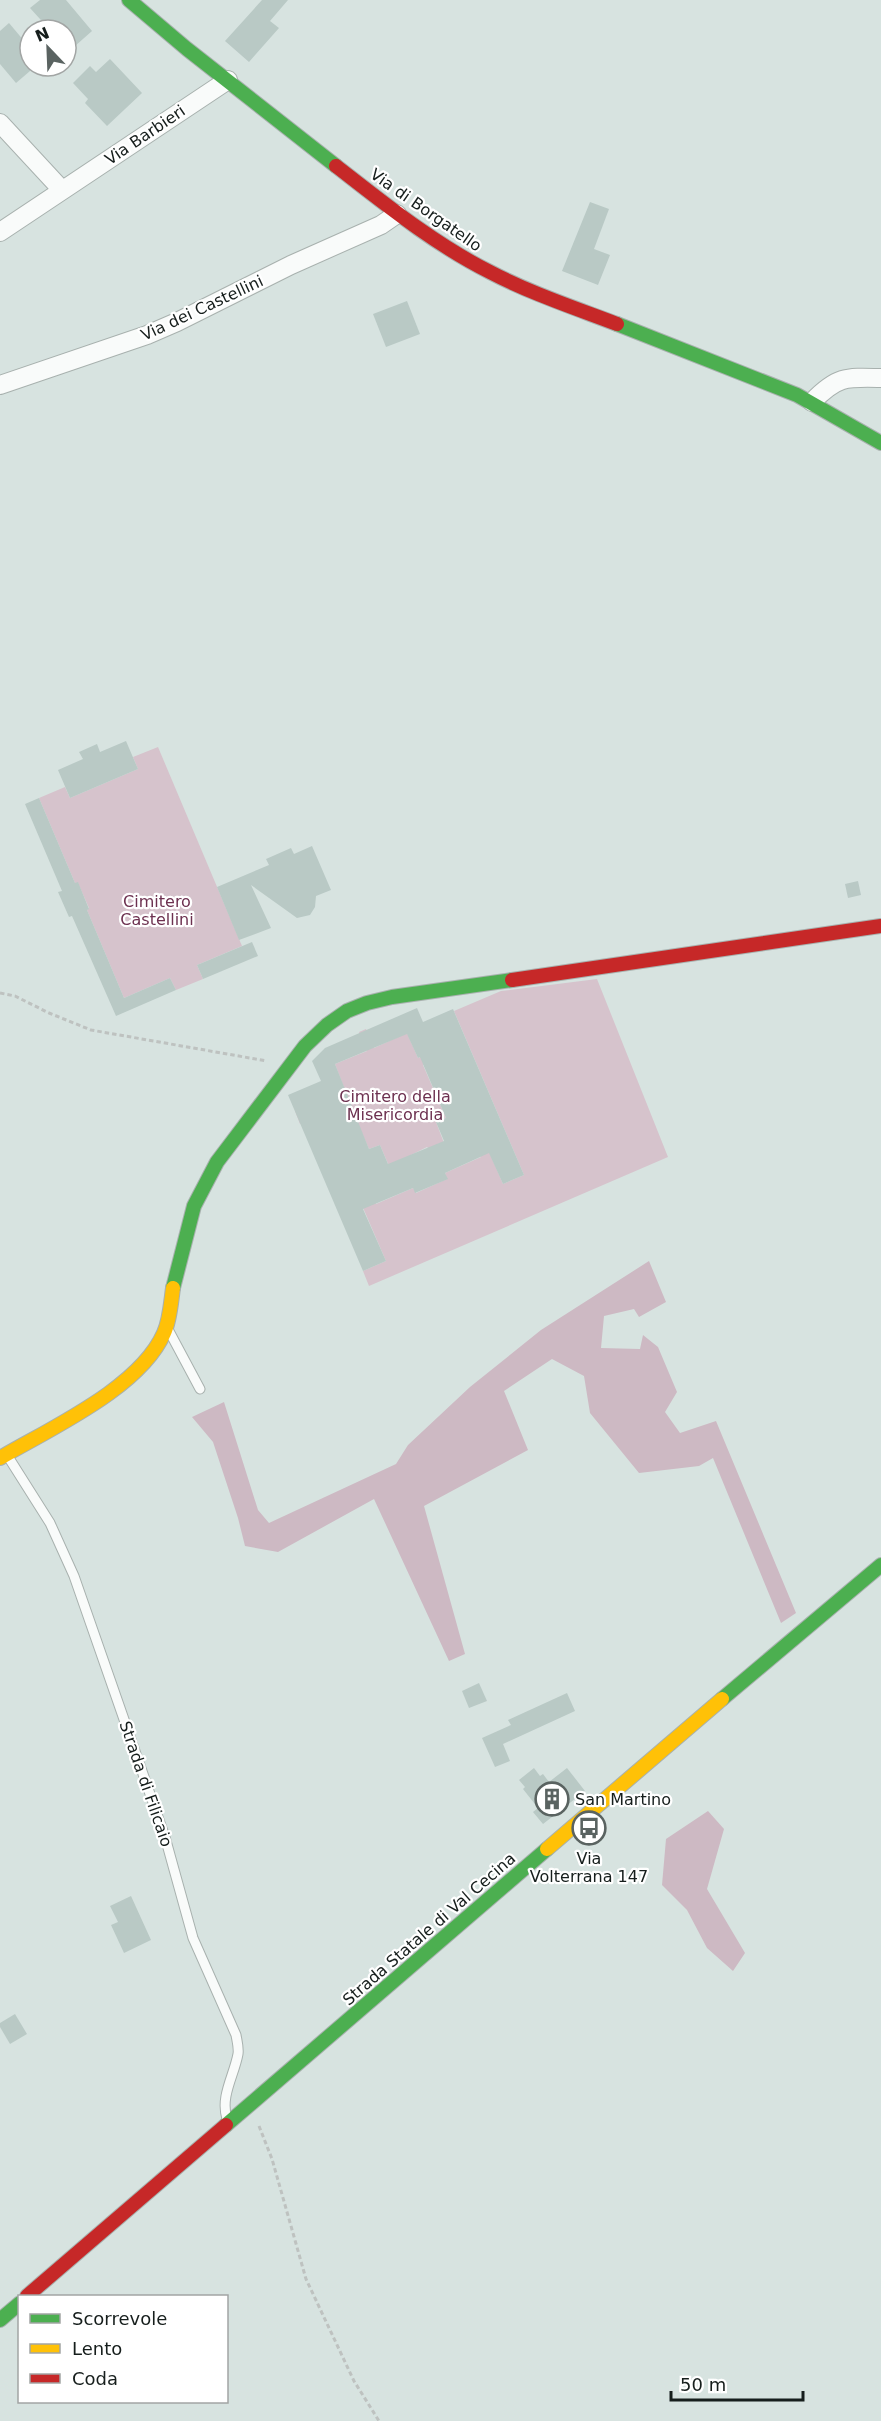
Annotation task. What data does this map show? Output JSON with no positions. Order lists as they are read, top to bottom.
{
  "streets": {
    "main road": ["Via di Borgatello", "Strada Statale di Val Cecina"],
    "street": ["Via Barbieri", "Via dei Castellini"],
    "lane": ["Strada di Filicaio"]
  },
  "crossings": [
    ["Via Barbieri", "Via di Borgatello"],
    ["Via di Borgatello", "Via dei Castellini"],
    ["Strada di Filicaio", "Strada Statale di Val Cecina"]
  ],
  "parks": ["Cimitero Castellini", "Cimitero della Misericordia"],
  "places": {
    "building": ["San Martino"],
    "bus stop": ["Via Volterrana 147"]
  },
  "legend": ["Scorrevole", "Lento", "Coda"],
  "scale_bar": "50 m",
  "north": "top left"
}
